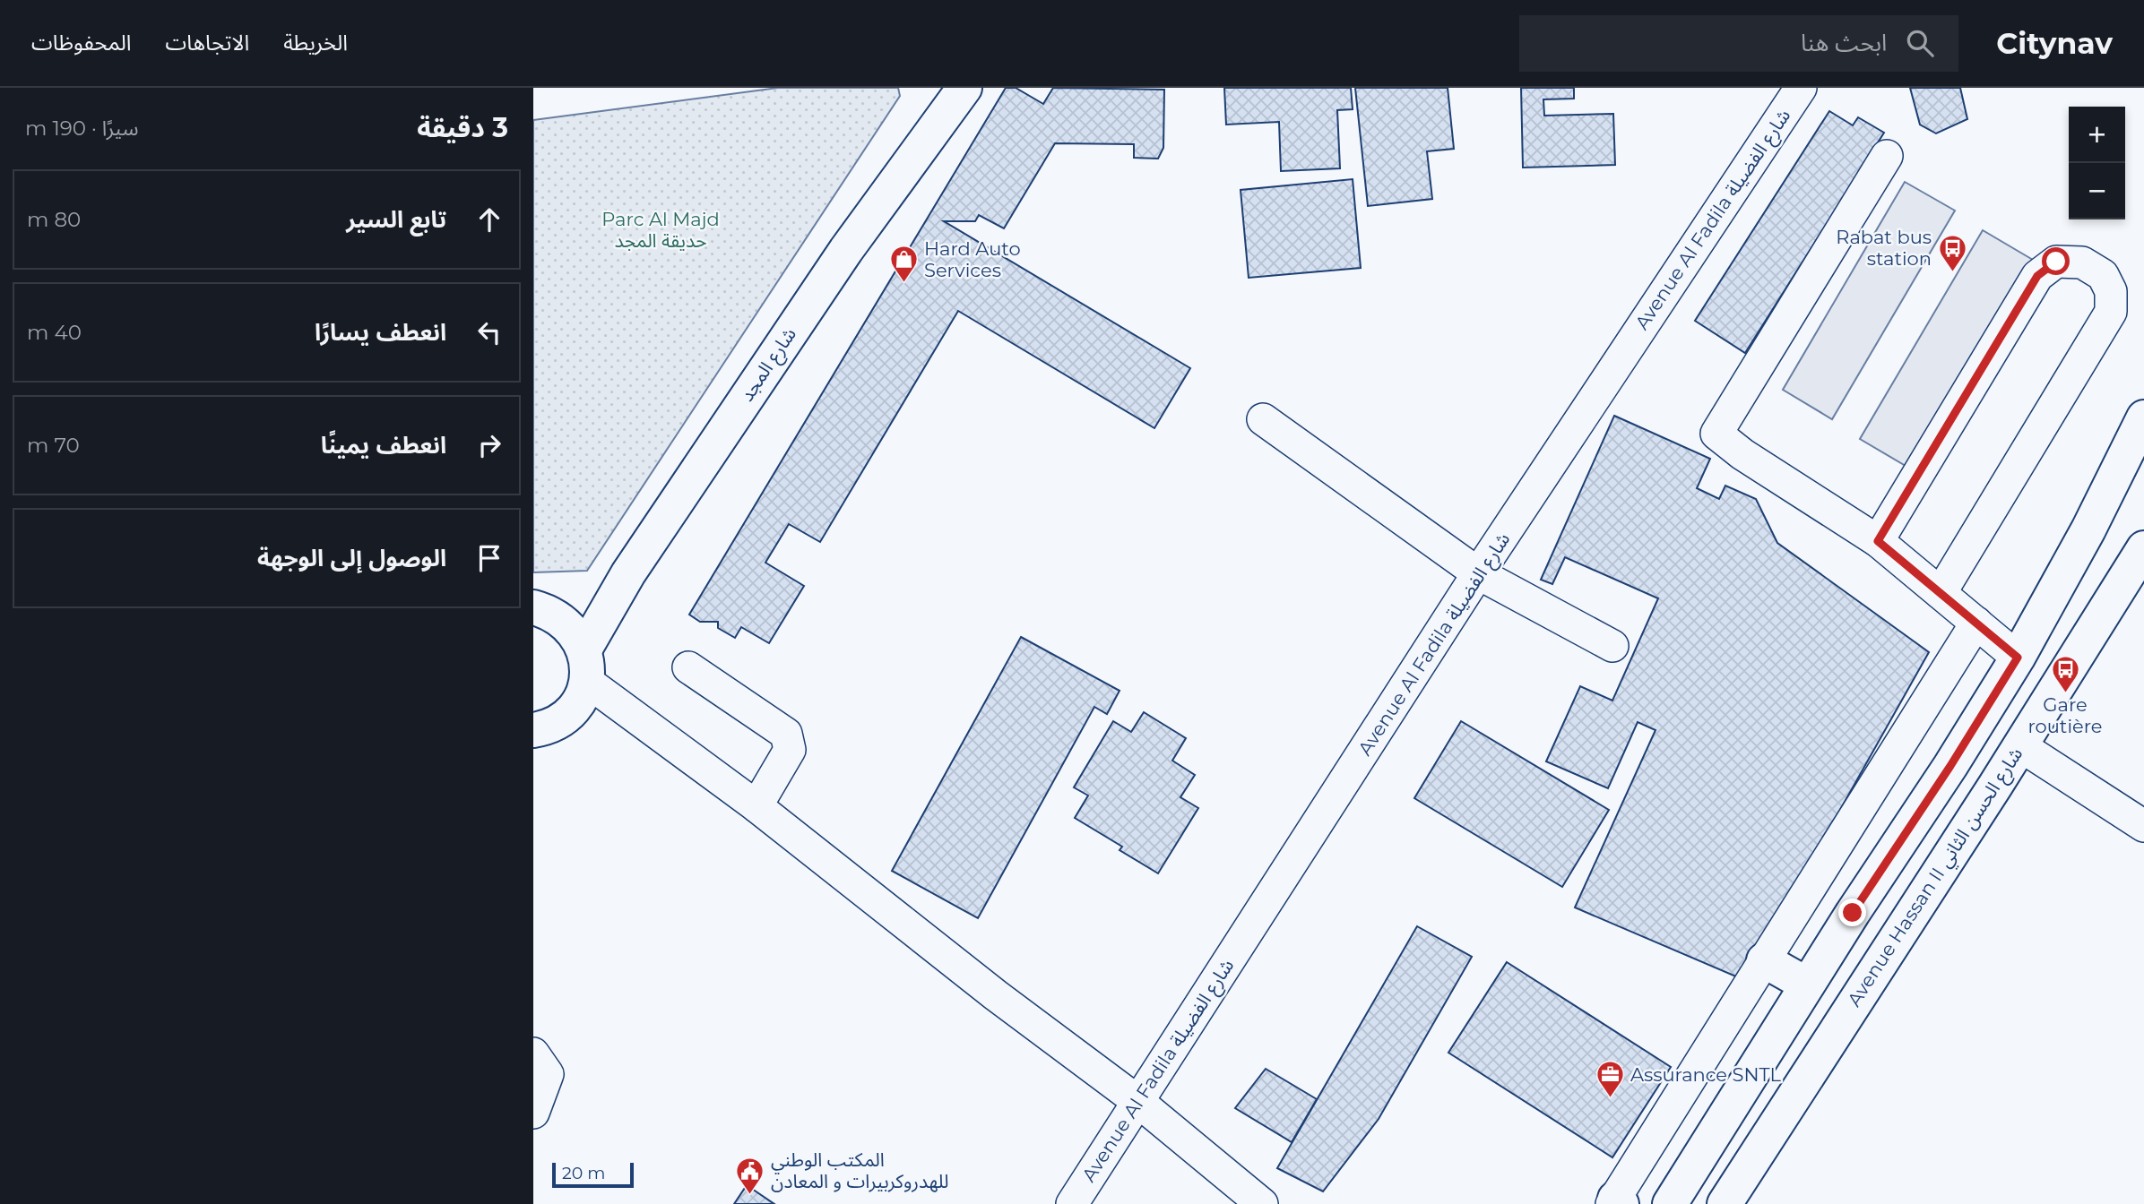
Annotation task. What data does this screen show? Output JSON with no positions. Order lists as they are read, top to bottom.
{
  "streets": {
    "main road": ["شارع المجد", "Avenue Hassan II شارع الحسن الثاني"],
    "street": ["Avenue Al Fadila شارع الفضيلة"]
  },
  "parks": ["Parc Al Majd حديقة المجد"],
  "places": {
    "bus stop": ["Rabat bus station", "Gare routière"],
    "shop": ["Hard Auto Services"],
    "office": ["Assurance SNTL"],
    "public building": ["المكتب الوطني للهدروكربيرات و المعادن"]
  },
  "scale_bar": "20 m",
  "page": {
    "header": "Citynav",
    "search": "ابحث هنا",
    "nav": ["الخريطة", "الاتجاهات", "المحفوظات"],
    "heading": ["3 دقيقة", "سيرًا · 190 m"],
    "map_buttons": ["+", "−"],
    "list": [
      ["تابع السير", "80 m"],
      ["انعطف يسارًا", "40 m"],
      ["انعطف يمينًا", "70 m"],
      "الوصول إلى الوجهة"
    ],
    "scale": "20 m"
  }
}
